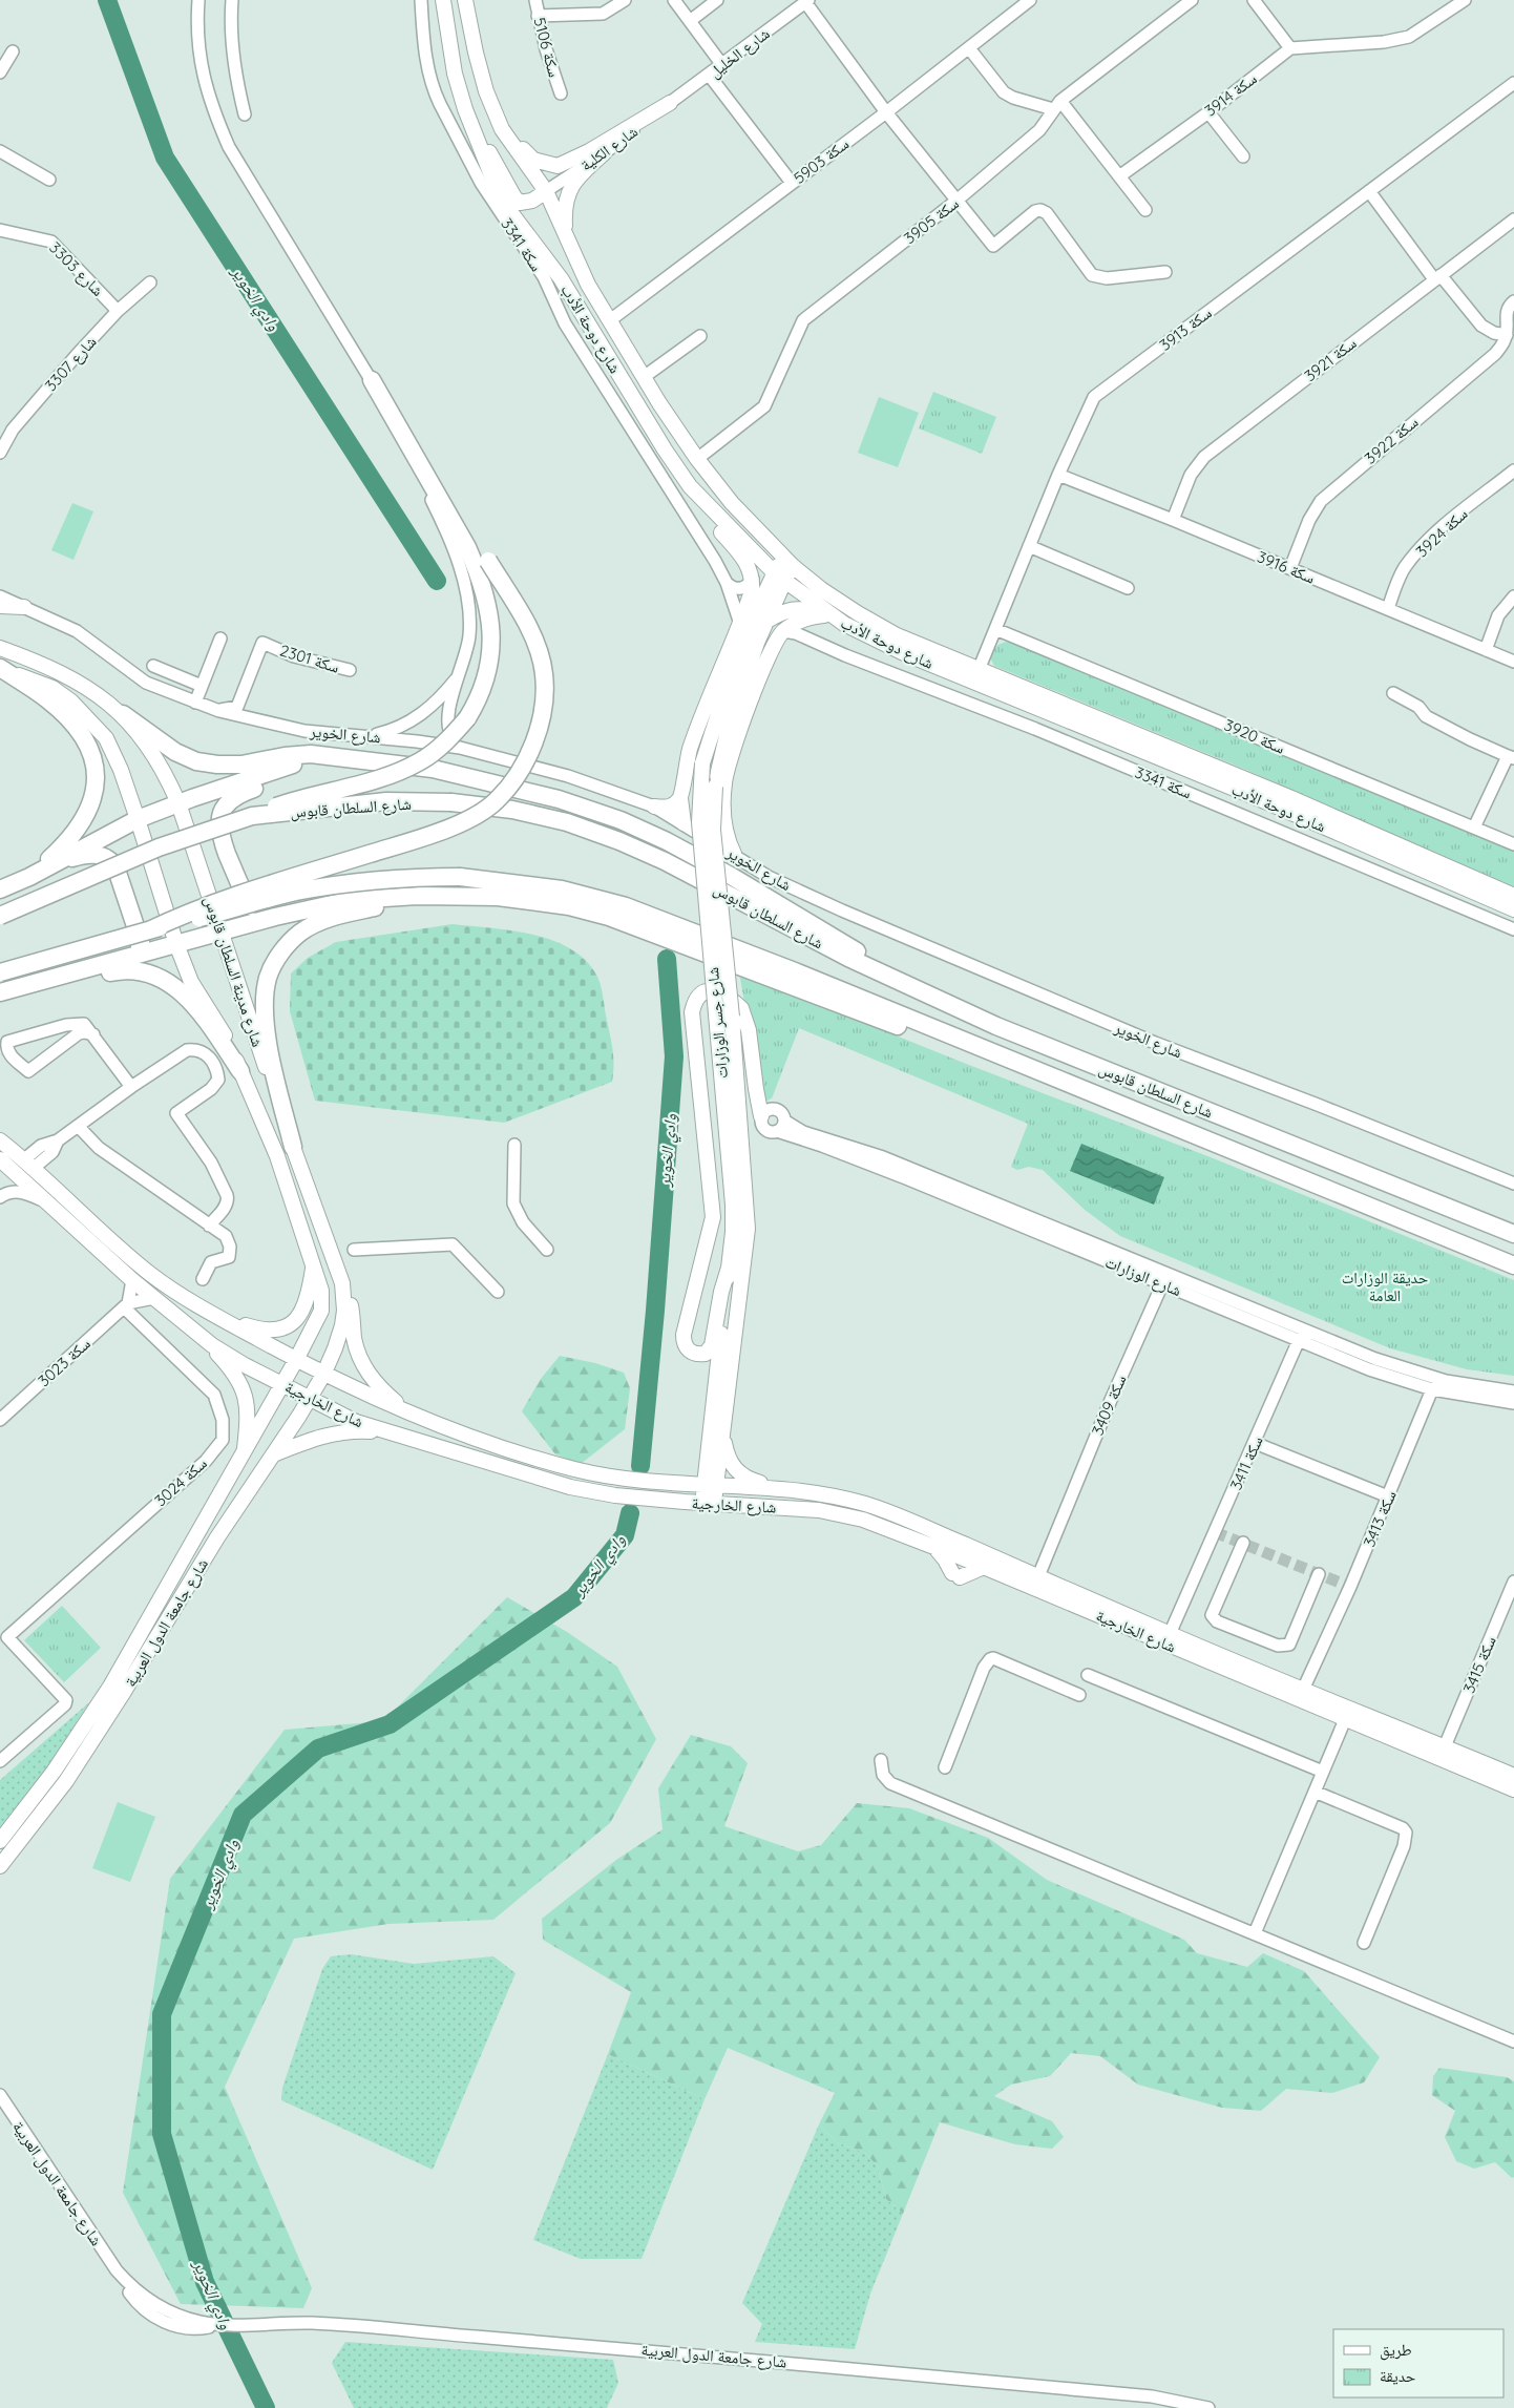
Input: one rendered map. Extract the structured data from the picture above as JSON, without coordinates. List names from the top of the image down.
{
  "streets": {
    "highway": ["شارع السلطان قابوس"],
    "main road": [
      "شارع دوحة الأدب",
      "شارع مدينة السلطان قابوس",
      "شارع جسر الوزارات",
      "شارع الخارجية",
      "شارع جامعة الدول العربية"
    ],
    "street": [
      "سكة 5106",
      "شارع الخليل",
      "سكة 3914",
      "شارع الكلية",
      "سكة 5903",
      "سكة 3905",
      "سكة 3341",
      "3303 شارع",
      "سكة 3913",
      "سكة 3921",
      "3307 شارع",
      "سكة 3922",
      "سكة 3924",
      "سكة 3916",
      "سكة 2301",
      "شارع الخوير",
      "سكة 3920",
      "شارع الوزارات",
      "سكة 3023",
      "سكة 3409",
      "سكة 3411",
      "سكة 3024",
      "سكة 3413",
      "سكة 3415"
    ]
  },
  "crossings": [
    ["شارع الخليل", "شارع الكلية"],
    ["شارع الكلية", "شارع دوحة الأدب"],
    ["سكة 5903", "شارع دوحة الأدب"],
    ["سكة 3905", "شارع دوحة الأدب"],
    ["3303 شارع", "3307 شارع"],
    ["شارع دوحة الأدب", "سكة 3913"],
    ["شارع دوحة الأدب", "شارع جسر الوزارات"],
    ["سكة 3913", "سكة 3916"],
    ["سكة 3913", "سكة 3920"],
    ["سكة 3921", "سكة 3916"],
    ["سكة 3922", "سكة 3916"],
    ["سكة 3924", "سكة 3916"],
    ["سكة 2301", "شارع الخوير"],
    ["شارع مدينة السلطان قابوس", "شارع الخارجية"],
    ["شارع مدينة السلطان قابوس", "شارع جامعة الدول العربية"],
    ["شارع جسر الوزارات", "شارع الخارجية"],
    ["شارع الوزارات", "سكة 3409"],
    ["شارع الوزارات", "سكة 3411"],
    ["شارع الوزارات", "سكة 3413"],
    ["سكة 3023", "سكة 3024"],
    ["شارع الخارجية", "سكة 3409"],
    ["شارع الخارجية", "سكة 3411"],
    ["شارع الخارجية", "سكة 3413"],
    ["شارع الخارجية", "شارع جامعة الدول العربية"],
    ["شارع الخارجية", "سكة 3415"]
  ],
  "water": ["وادي الخوير"],
  "parks": ["حديقة الوزارات العامة"],
  "legend": ["طريق", "حديقة"]
}
